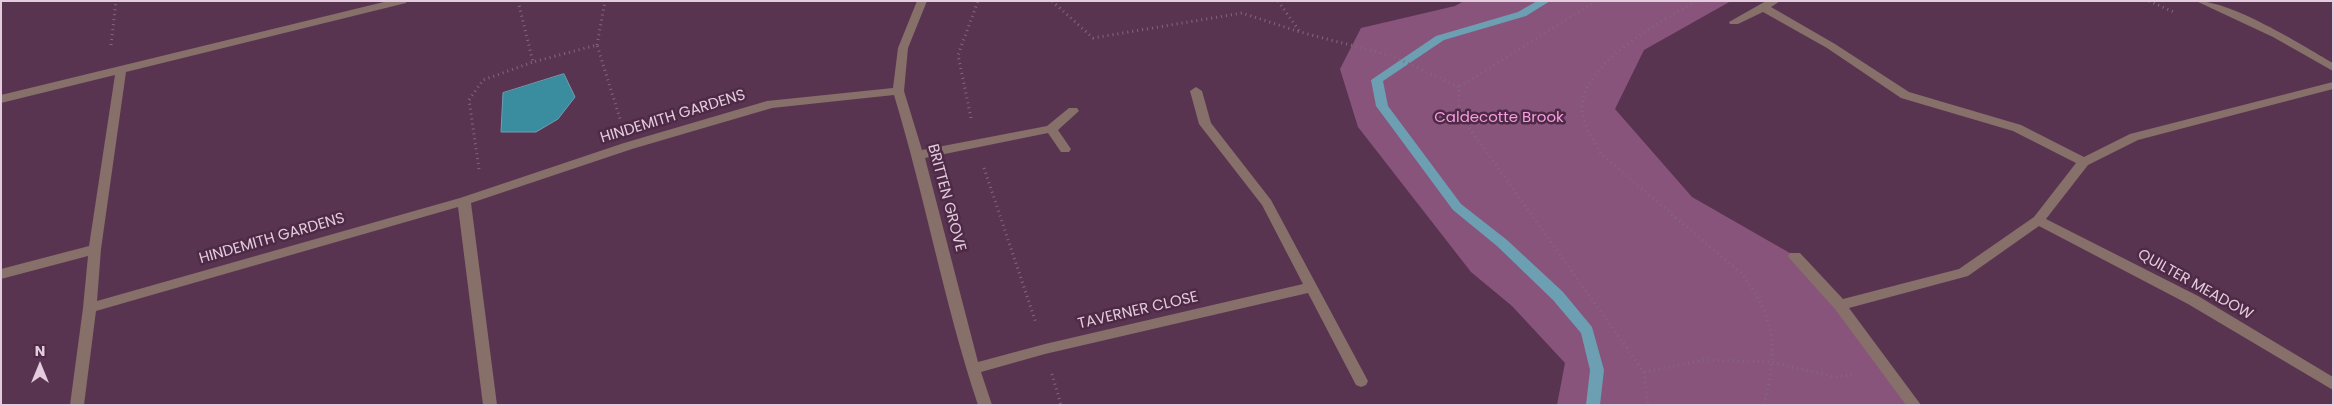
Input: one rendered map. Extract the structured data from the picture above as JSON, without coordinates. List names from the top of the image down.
{
  "streets": {
    "street": [
      "HINDEMITH GARDENS",
      "BRITTEN GROVE",
      "QUILTER MEADOW",
      "TAVERNER CLOSE"
    ]
  },
  "crossings": [
    ["HINDEMITH GARDENS", "BRITTEN GROVE"],
    ["BRITTEN GROVE", "TAVERNER CLOSE"]
  ],
  "parks": ["Caldecotte Brook"],
  "north": "top"
}
